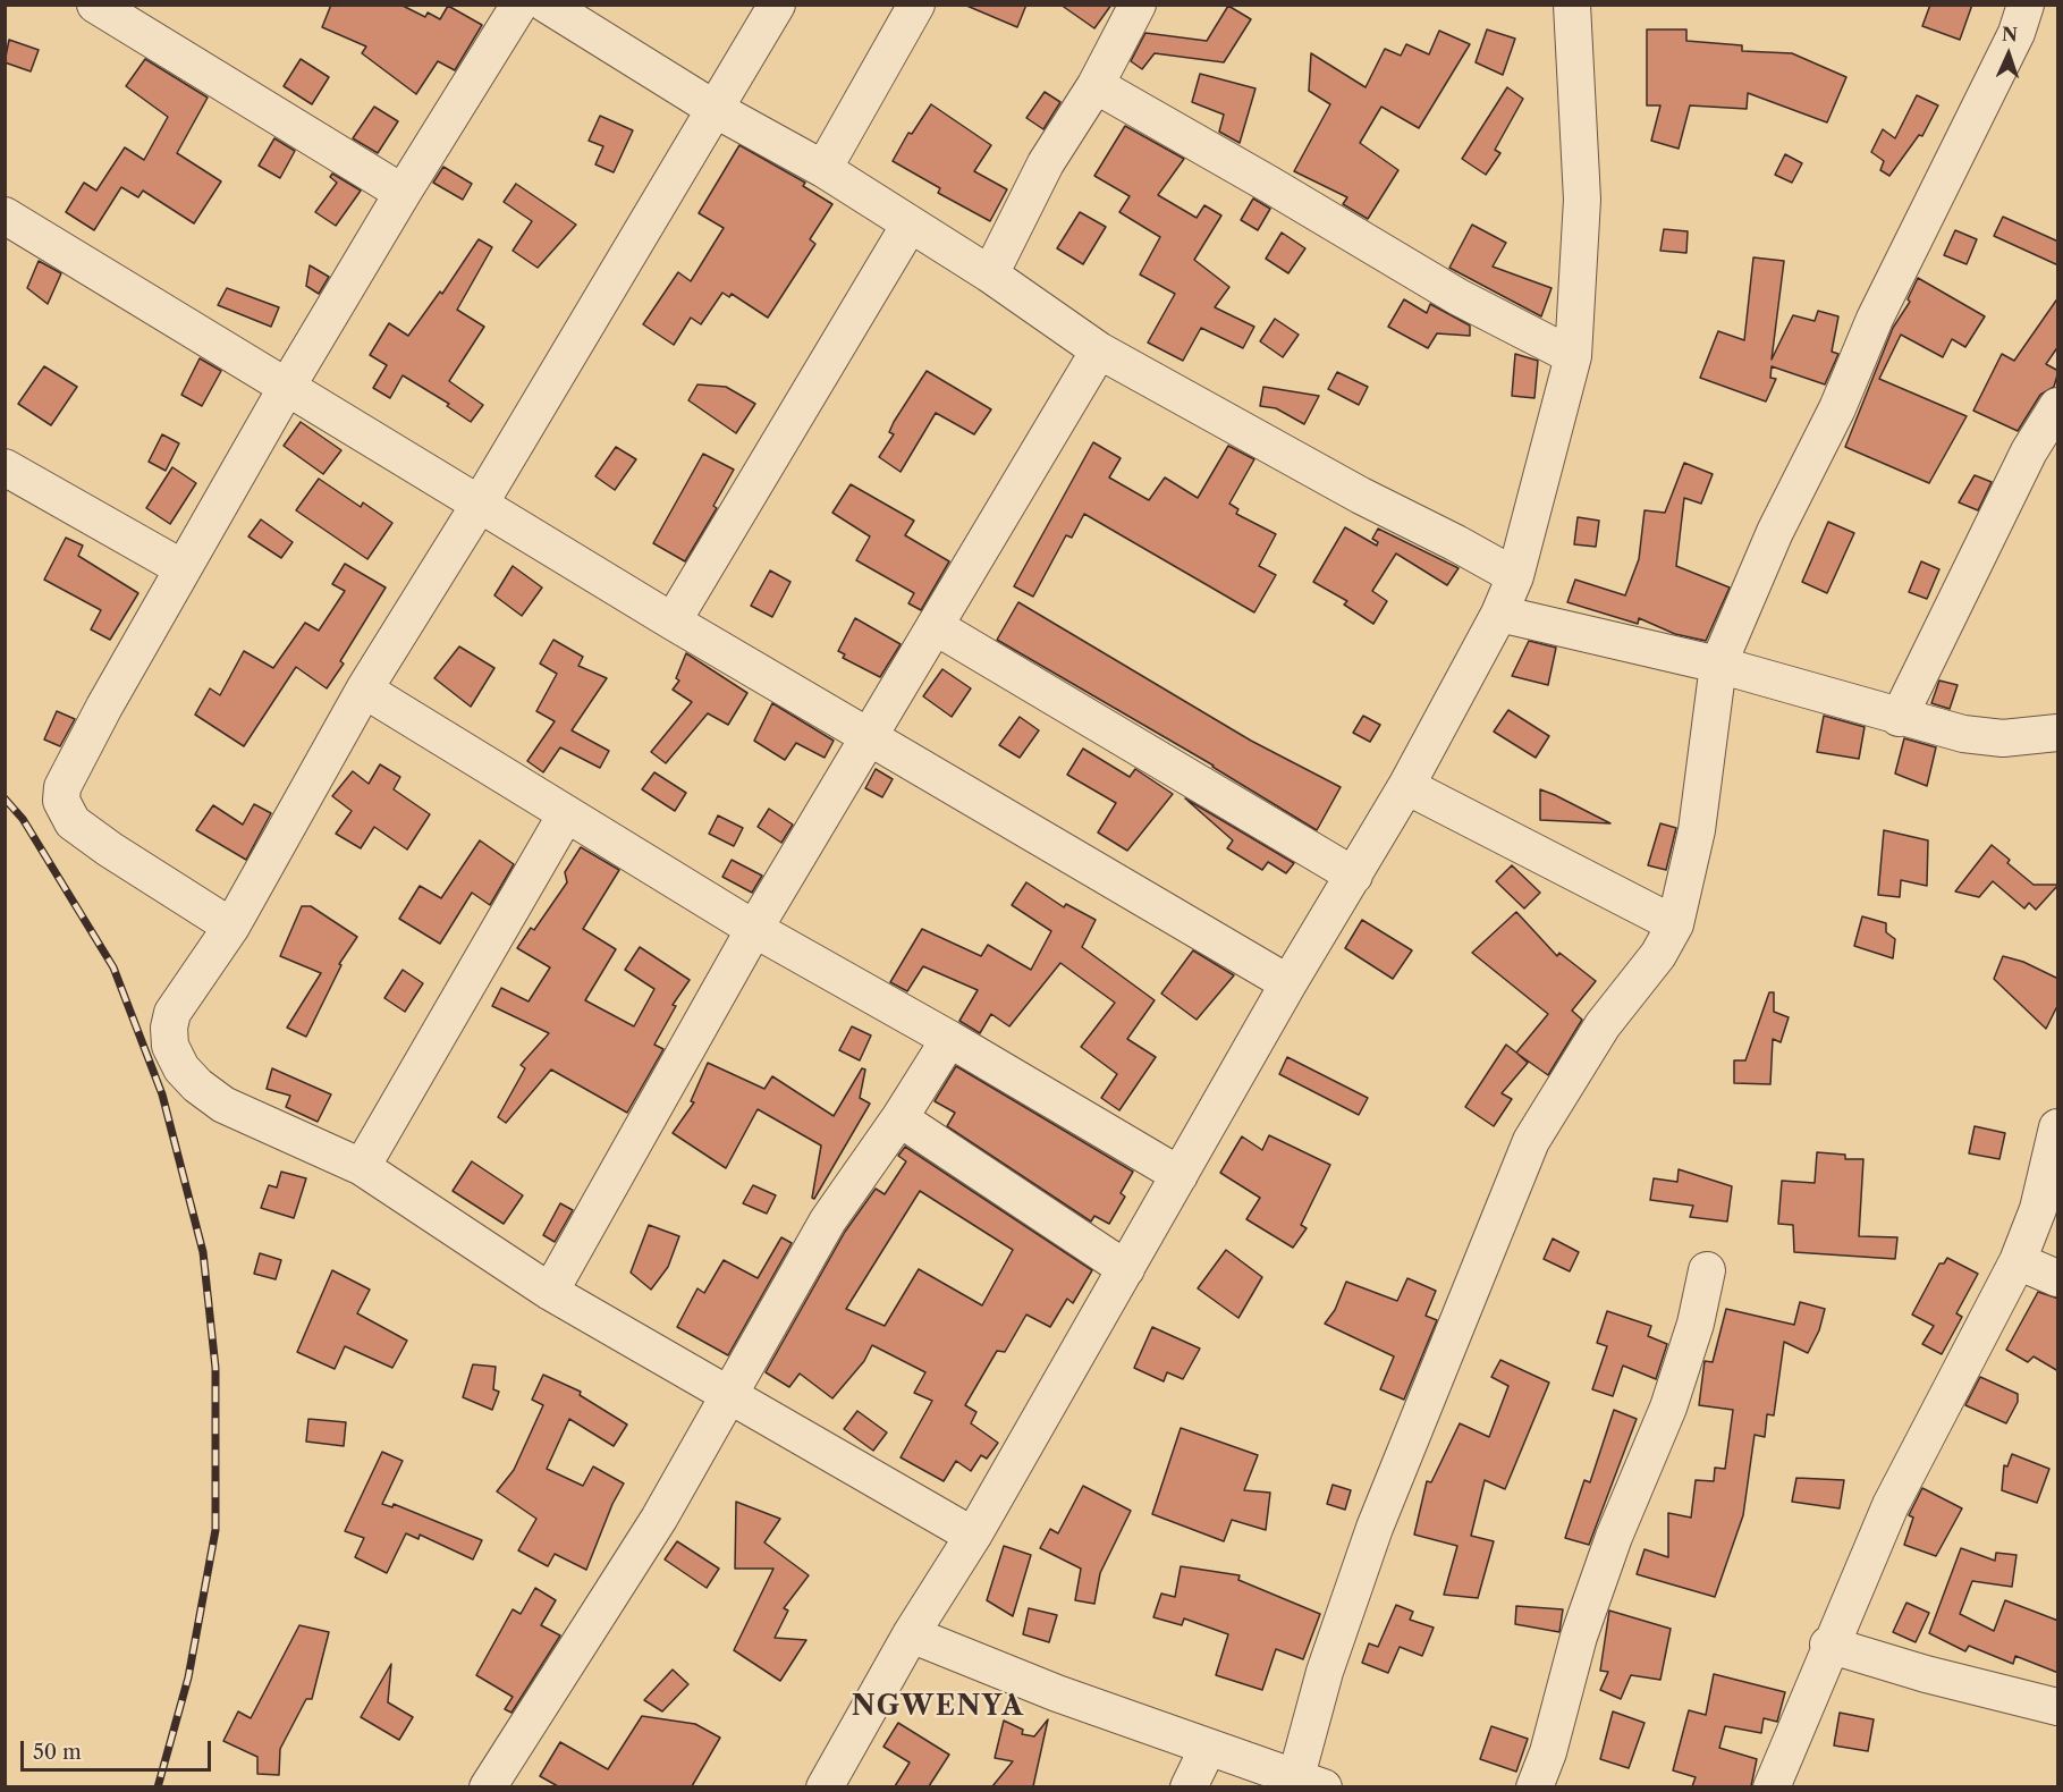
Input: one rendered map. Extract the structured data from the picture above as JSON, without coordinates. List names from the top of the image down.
{
  "districts": ["NGWENYA"],
  "scale_bar": "50 m",
  "north": "top"
}
